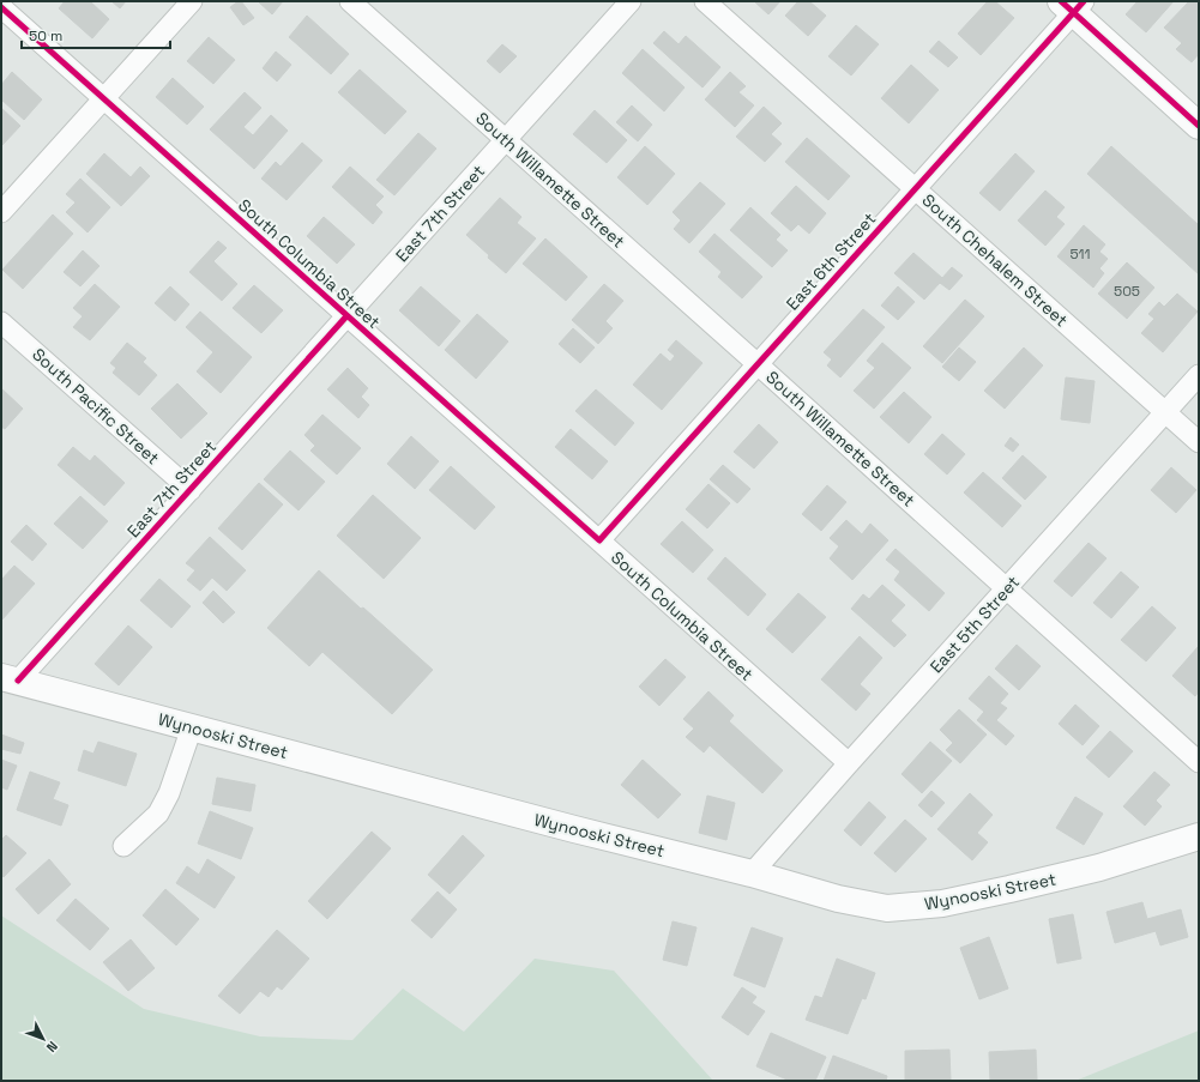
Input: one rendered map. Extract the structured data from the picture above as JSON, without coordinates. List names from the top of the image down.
{
  "streets": {
    "main road": ["Wynooski Street"],
    "street": [
      "South Willamette Street",
      "East 7th Street",
      "South Chehalem Street",
      "East 6th Street",
      "South Columbia Street",
      "South Pacific Street",
      "East 5th Street"
    ]
  },
  "crossings": [
    ["South Willamette Street", "East 7th Street"],
    ["South Willamette Street", "East 6th Street"],
    ["South Willamette Street", "East 5th Street"],
    ["East 7th Street", "South Columbia Street"],
    ["East 7th Street", "South Pacific Street"],
    ["East 7th Street", "Wynooski Street"],
    ["South Chehalem Street", "East 6th Street"],
    ["South Chehalem Street", "East 5th Street"],
    ["East 6th Street", "South Columbia Street"],
    ["South Columbia Street", "East 5th Street"],
    ["East 5th Street", "Wynooski Street"]
  ],
  "house_numbers": ["511", "505"],
  "scale_bar": "50 m",
  "north": "bottom right"
}
